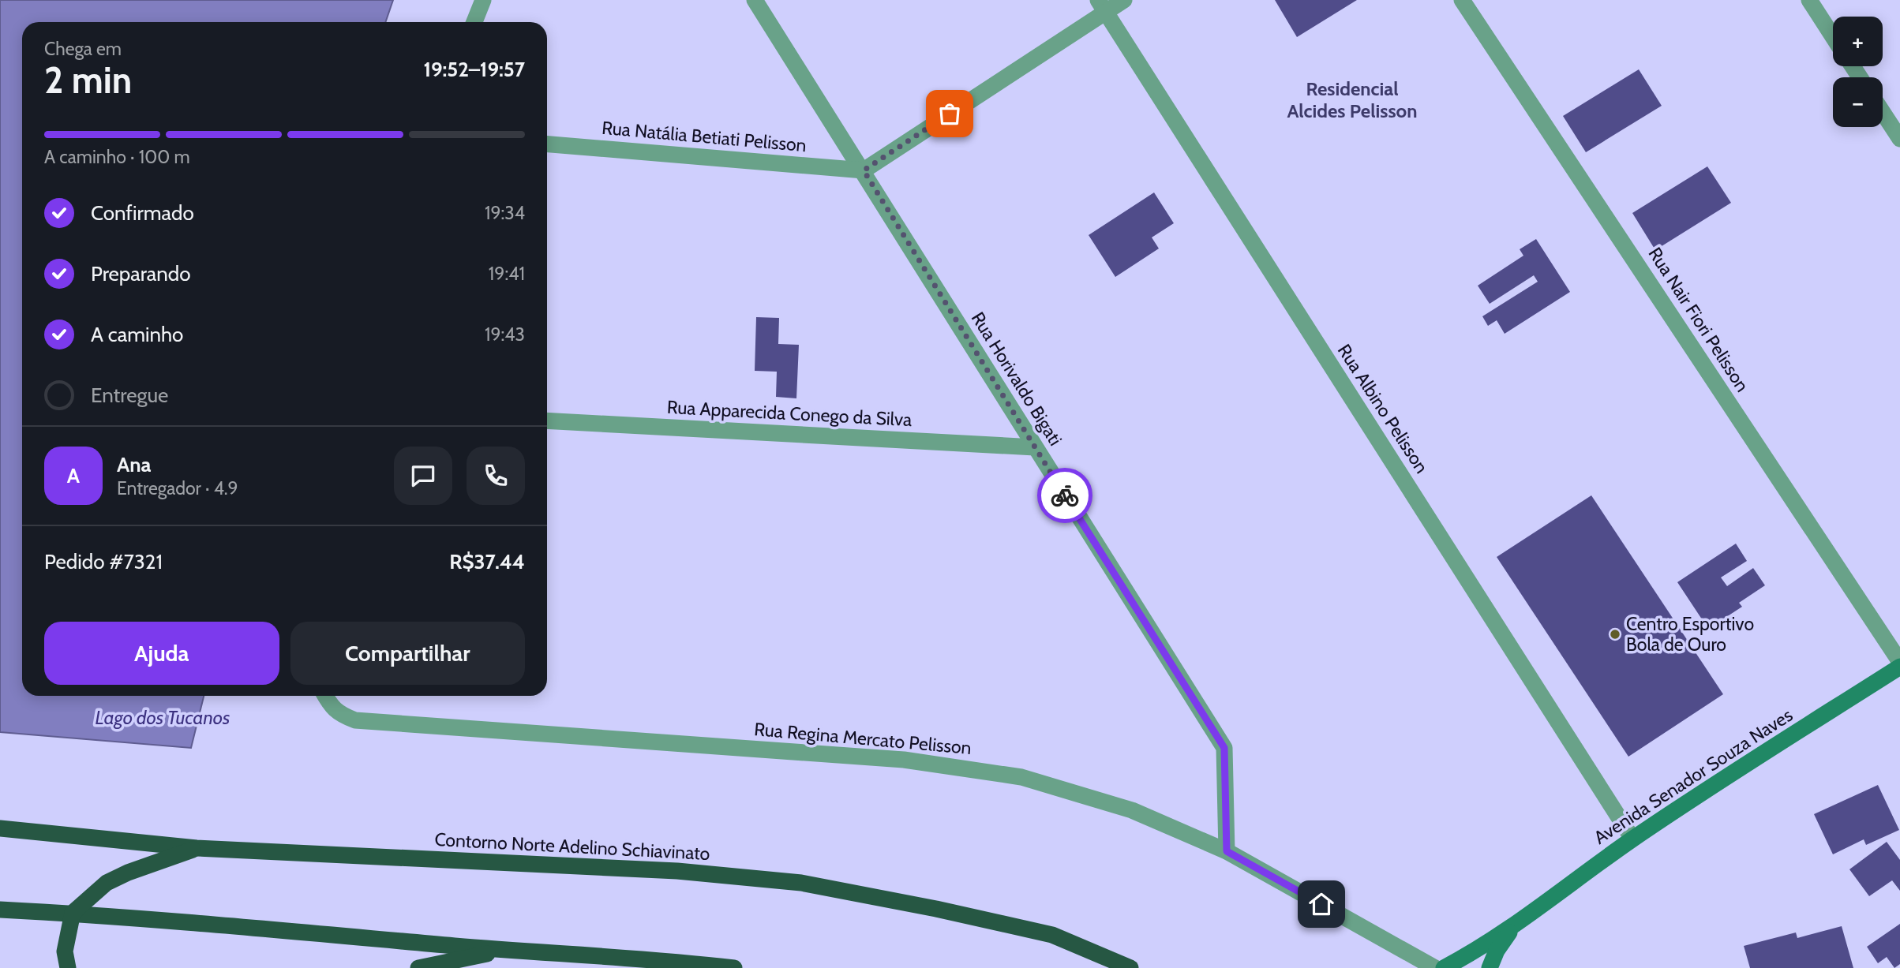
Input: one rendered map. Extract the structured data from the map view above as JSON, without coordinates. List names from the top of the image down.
{
  "streets": {
    "highway": ["Contorno Norte Adelino Schiavinato"],
    "street": [
      "Rua Natália Betiati Pelisson",
      "Rua Nair Fiori Pelisson",
      "Rua Horivaldo Bigati",
      "Rua Albino Pelisson",
      "Rua Apparecida Conego da Silva",
      "Rua Regina Mercato Pelisson",
      "Avenida Senador Souza Naves"
    ]
  },
  "crossings": [
    ["Rua Natália Betiati Pelisson", "Rua Horivaldo Bigati"],
    ["Rua Nair Fiori Pelisson", "Avenida Senador Souza Naves"],
    ["Rua Horivaldo Bigati", "Rua Apparecida Conego da Silva"],
    ["Rua Horivaldo Bigati", "Rua Regina Mercato Pelisson"],
    ["Rua Albino Pelisson", "Avenida Senador Souza Naves"]
  ],
  "districts": ["Residencial Alcides Pelisson"],
  "water": ["Lago dos Tucanos"],
  "places": ["Centro Esportivo Bola de Ouro"],
  "page": {
    "map_buttons": ["+", "−"],
    "heading": ["2 min", "Chega em", "19:52–19:57"],
    "panel": [
      "Ana",
      "Entregador · 4.9",
      "Pedido #7321",
      "R$37.44"
    ],
    "bar": "A caminho · 100 m",
    "list": [
      ["Confirmado", "19:34"],
      ["Preparando", "19:41"],
      ["A caminho", "19:43"],
      "Entregue"
    ],
    "round": "A",
    "buttons": ["Ajuda", "Compartilhar"]
  }
}
